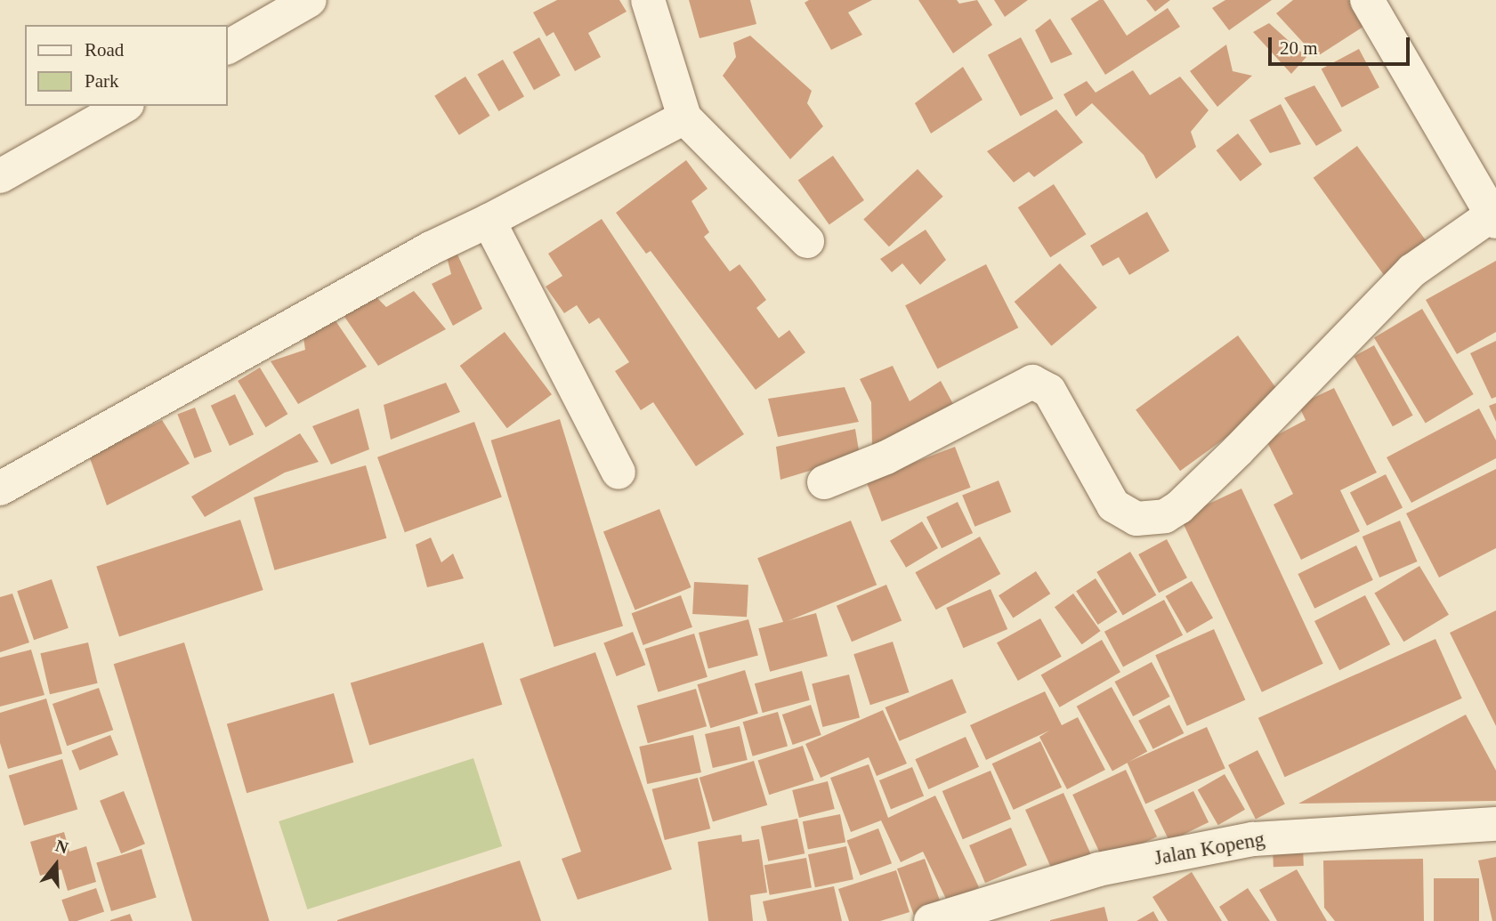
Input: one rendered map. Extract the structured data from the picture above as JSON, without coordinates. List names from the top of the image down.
{
  "streets": {
    "street": ["Jalan Kopeng"]
  },
  "legend": ["Road", "Park"],
  "scale_bar": "20 m",
  "north": "top"
}
